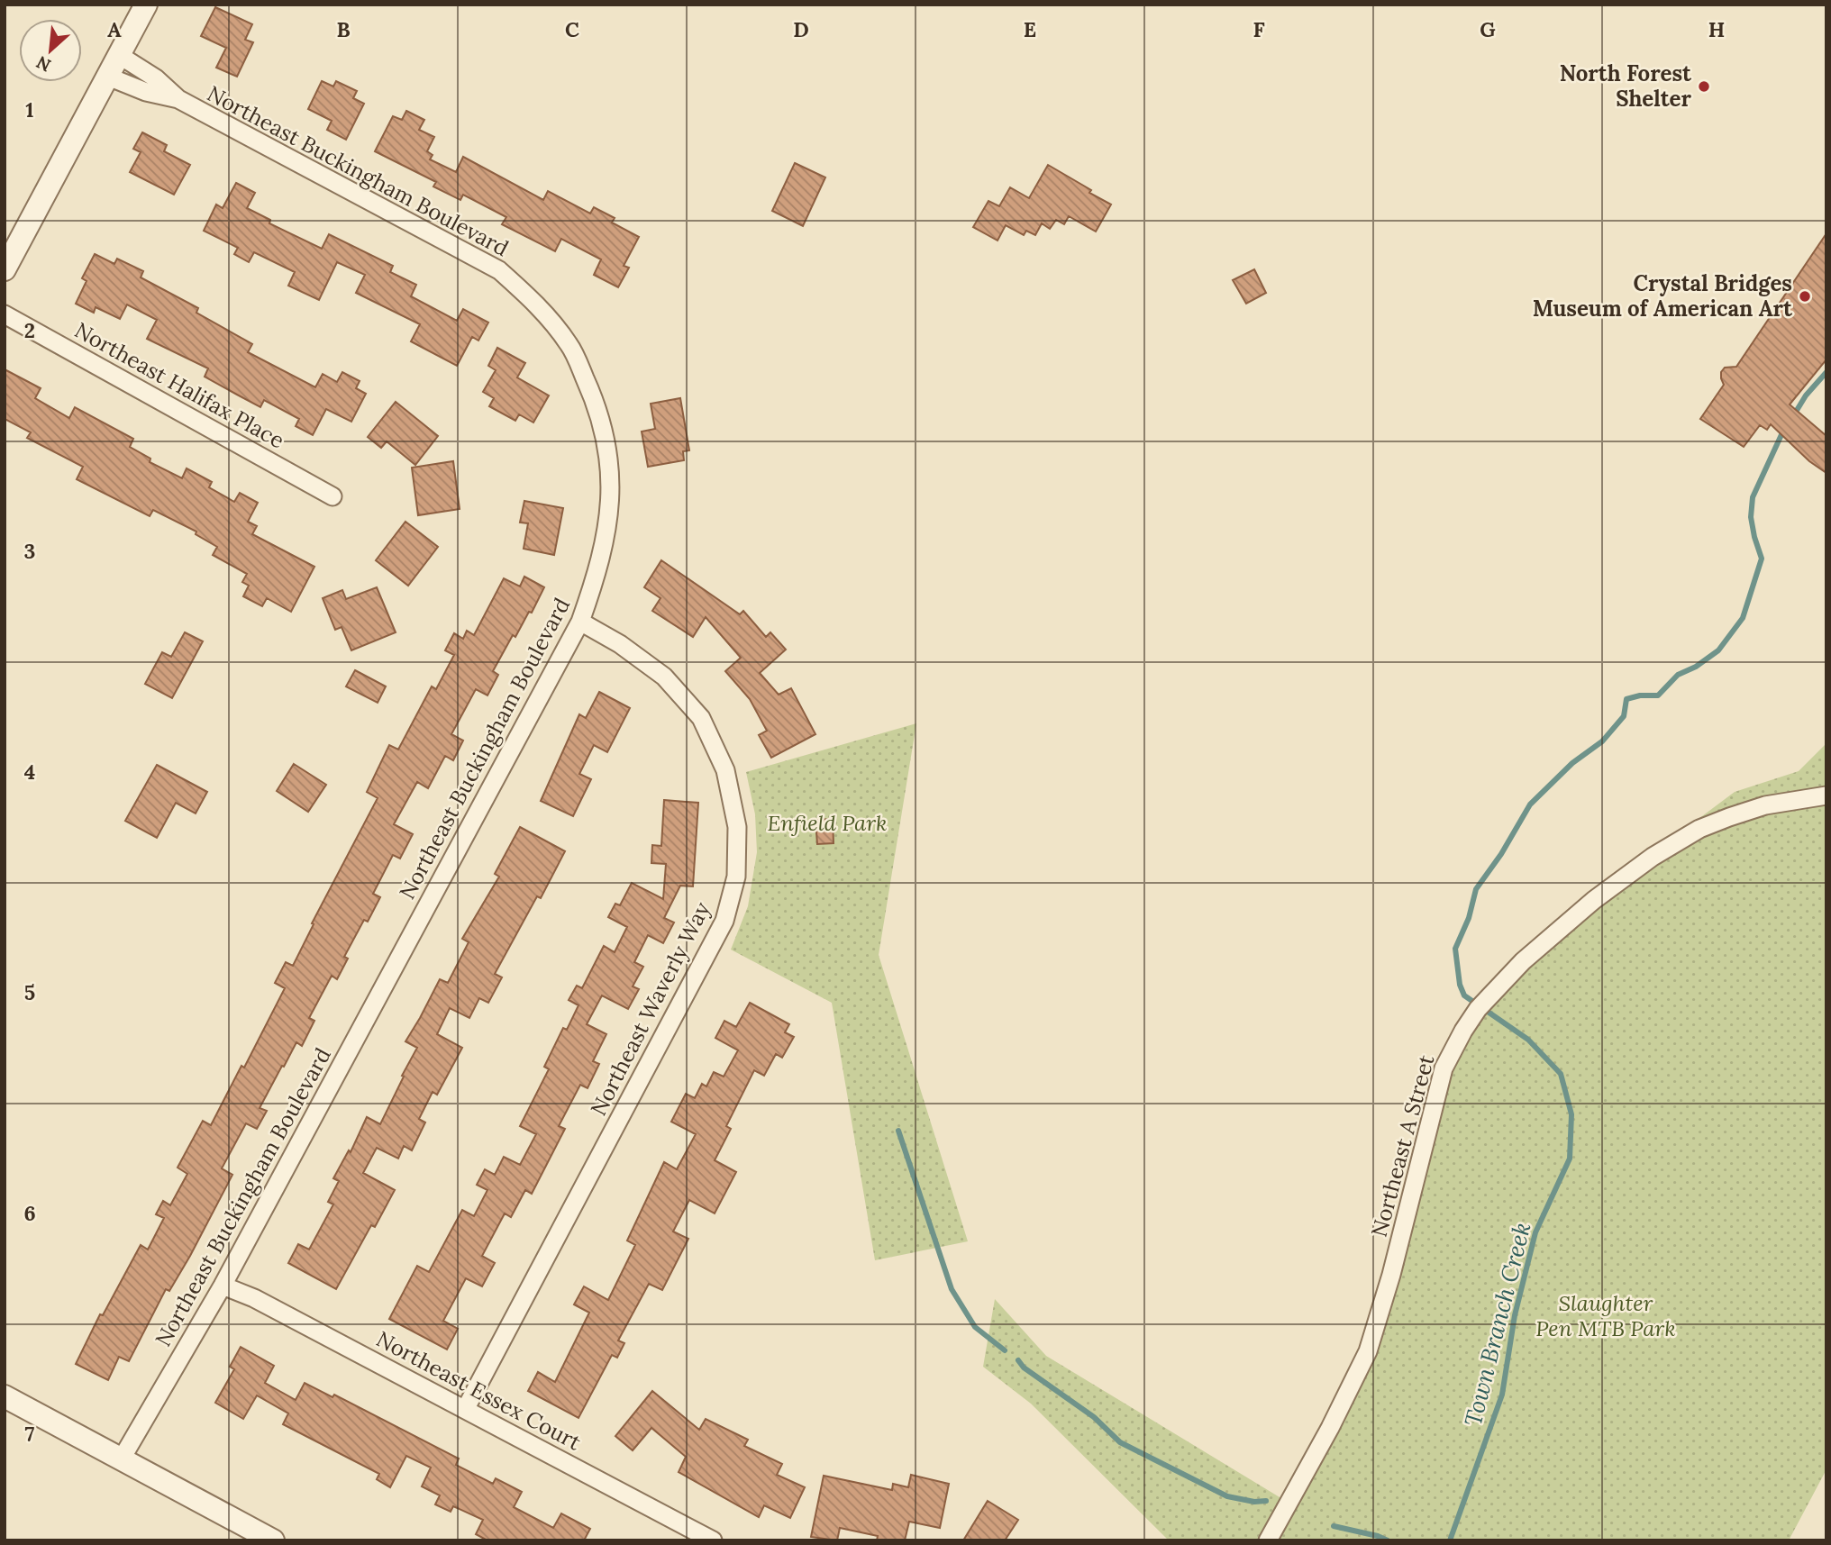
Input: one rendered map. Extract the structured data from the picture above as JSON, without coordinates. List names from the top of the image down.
{
  "streets": {
    "street": [
      "Northeast Buckingham Boulevard",
      "Northeast Halifax Place",
      "Northeast Waverly Way",
      "Northeast A Street",
      "Northeast Essex Court"
    ]
  },
  "crossings": [
    ["Northeast Buckingham Boulevard", "Northeast Waverly Way"],
    ["Northeast Buckingham Boulevard", "Northeast Essex Court"],
    ["Northeast Waverly Way", "Northeast Essex Court"]
  ],
  "water": ["Town Branch Creek"],
  "parks": ["Enfield Park", "Slaughter Pen MTB Park"],
  "places": ["North Forest Shelter", "Crystal Bridges Museum of American Art"],
  "north": "bottom left",
  "grid": {
    "columns": [
      "A",
      "B",
      "C",
      "D",
      "E",
      "F",
      "G",
      "H"
    ],
    "rows": [
      "1",
      "2",
      "3",
      "4",
      "5",
      "6",
      "7"
    ]
  }
}
